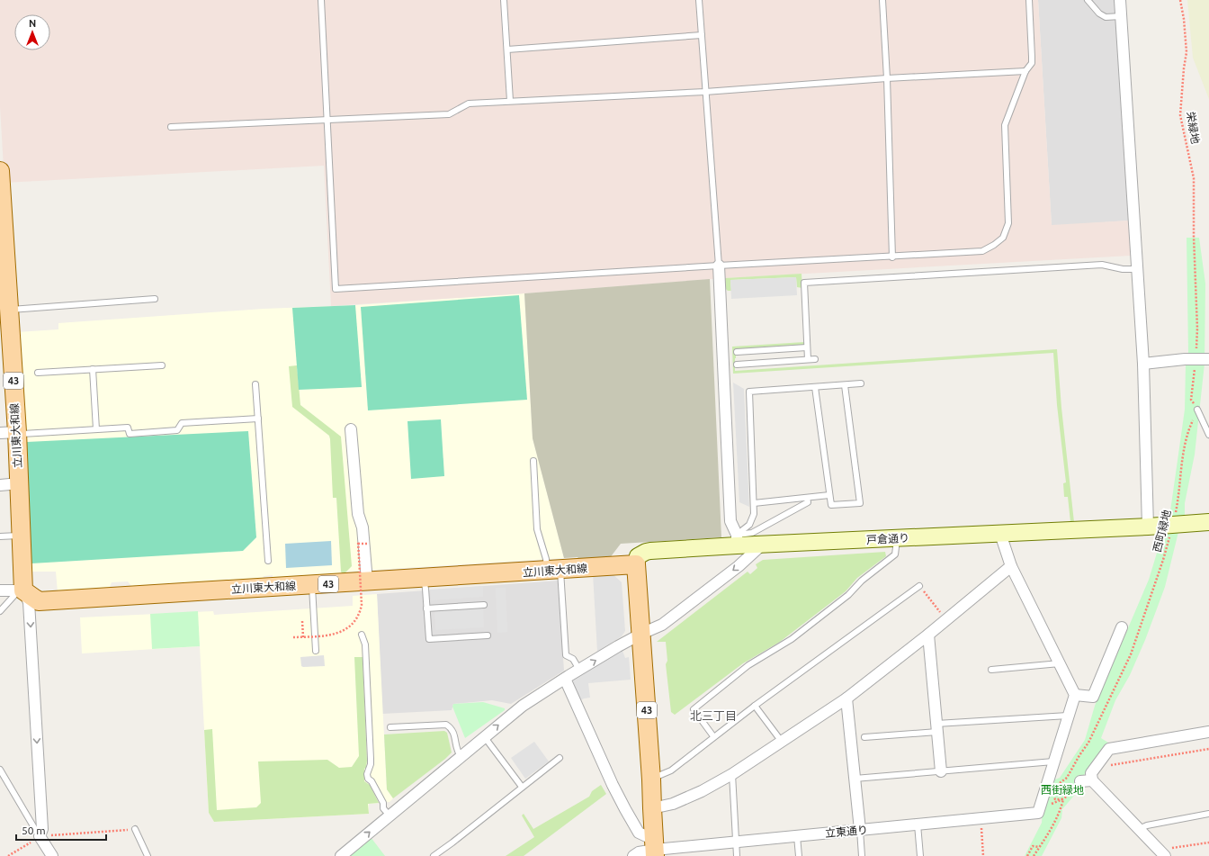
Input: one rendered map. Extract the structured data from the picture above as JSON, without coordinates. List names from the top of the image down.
{
  "streets": {
    "main road": ["43", "立川東大和線"],
    "street": ["戸倉通り", "立東通り"],
    "path": ["栄緑地", "西町緑地"]
  },
  "crossings": [
    ["43", "立川東大和線"],
    ["43", "戸倉通り"],
    ["43", "立東通り"],
    ["立川東大和線", "戸倉通り"],
    ["西町緑地", "戸倉通り"]
  ],
  "districts": ["北三丁目"],
  "parks": ["西街緑地"],
  "scale_bar": "50 m",
  "north": "top"
}
